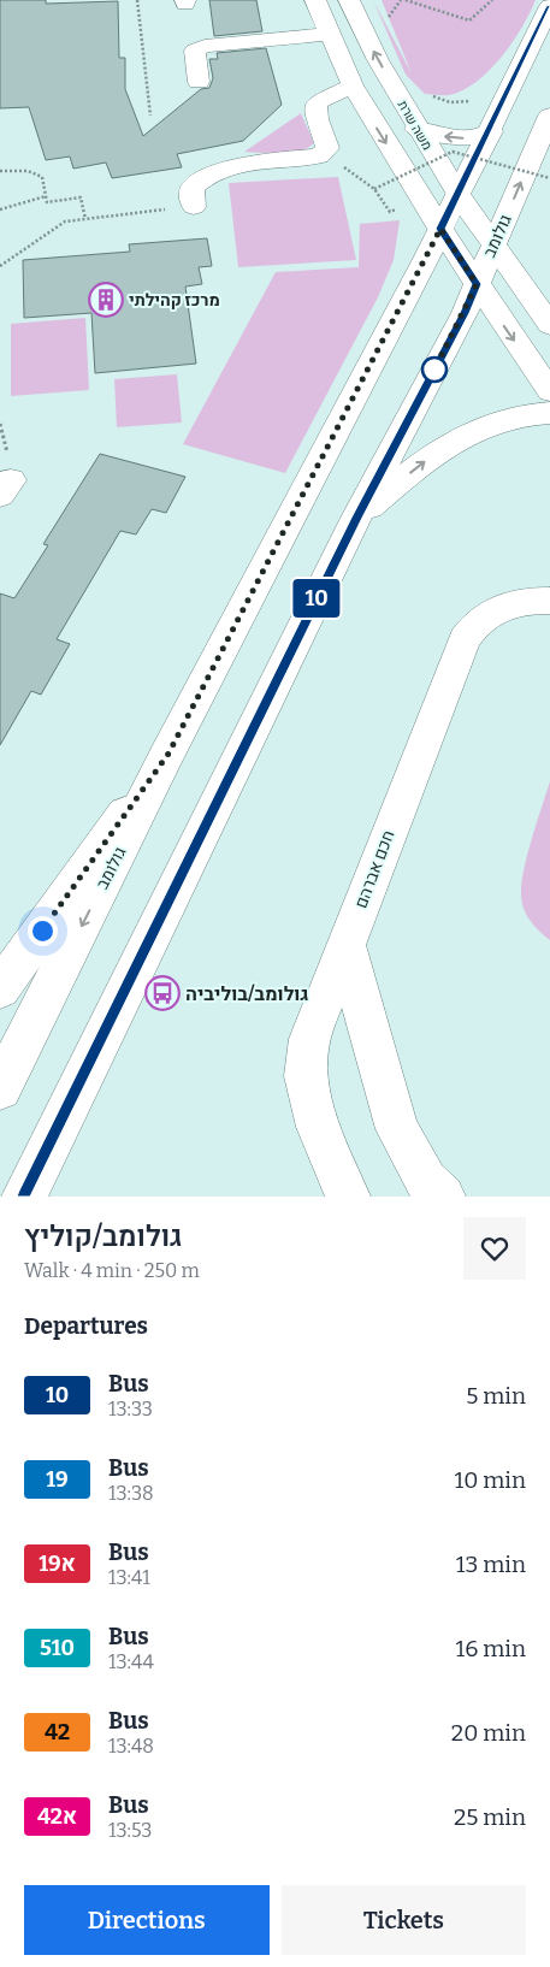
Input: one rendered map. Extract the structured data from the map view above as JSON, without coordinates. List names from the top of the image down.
{
  "streets": {
    "main road": ["משה שרת", "גולומב", "חכם אברהם"]
  },
  "crossings": [
    ["משה שרת", "גולומב"]
  ],
  "places": {
    "building": ["מרכז קהילתי"],
    "bus stop": ["גולומב/בוליביה"]
  },
  "lines": ["bus line 10"],
  "page": {
    "on_map": "10",
    "heading": [
      ["גולומב/קוליץ", "Walk · 4 min · 250 m"],
      "Departures"
    ],
    "list": [
      {
        "mark": "10",
        "name": "Bus",
        "note": "13:33",
        "value": "5 min"
      },
      {
        "mark": "19",
        "name": "Bus",
        "note": "13:38",
        "value": "10 min"
      },
      {
        "mark": "19א",
        "name": "Bus",
        "note": "13:41",
        "value": "13 min"
      },
      {
        "mark": "510",
        "name": "Bus",
        "note": "13:44",
        "value": "16 min"
      },
      {
        "mark": "42",
        "name": "Bus",
        "note": "13:48",
        "value": "20 min"
      },
      {
        "mark": "42א",
        "name": "Bus",
        "note": "13:53",
        "value": "25 min"
      }
    ],
    "buttons": ["Directions", "Tickets"]
  }
}
